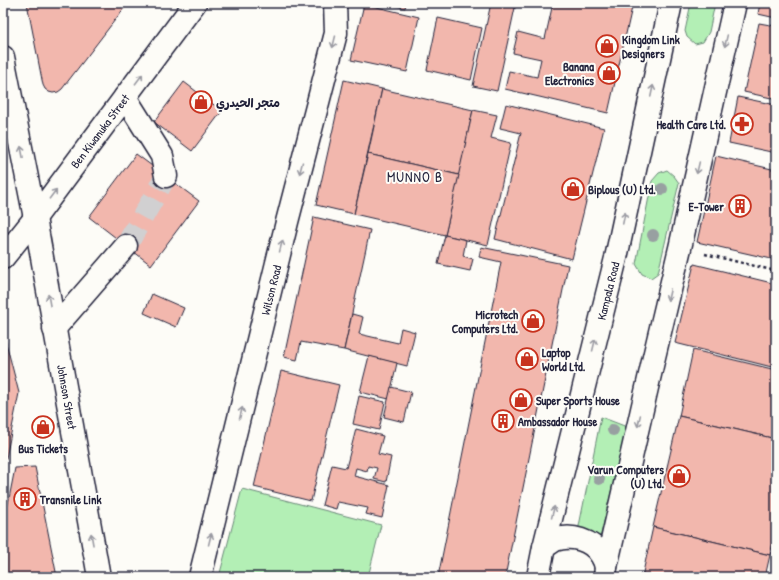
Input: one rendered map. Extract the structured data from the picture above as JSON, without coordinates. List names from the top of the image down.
{
  "streets": {
    "main road": [
      "Ben Kiwanuka Street",
      "Wilson Road",
      "Kampala Road",
      "Johnson Street"
    ]
  },
  "crossings": [
    ["Ben Kiwanuka Street", "Johnson Street"]
  ],
  "one_way": ["Ben Kiwanuka Street", "Johnson Street"],
  "districts": ["MUNNO B"],
  "places": {
    "shop": [
      "Kingdom Link Designers",
      "Banana Electronics",
      "متجر الحيدري",
      "Biplous (U) Ltd.",
      "Microtech Computers Ltd.",
      "Laptop World Ltd.",
      "Super Sports House",
      "Bus Tickets",
      "Varun Computers (U) Ltd."
    ],
    "pharmacy": ["Health Care Ltd."],
    "building": ["E-Tower", "Ambassador House", "Transnile Link"]
  }
}
